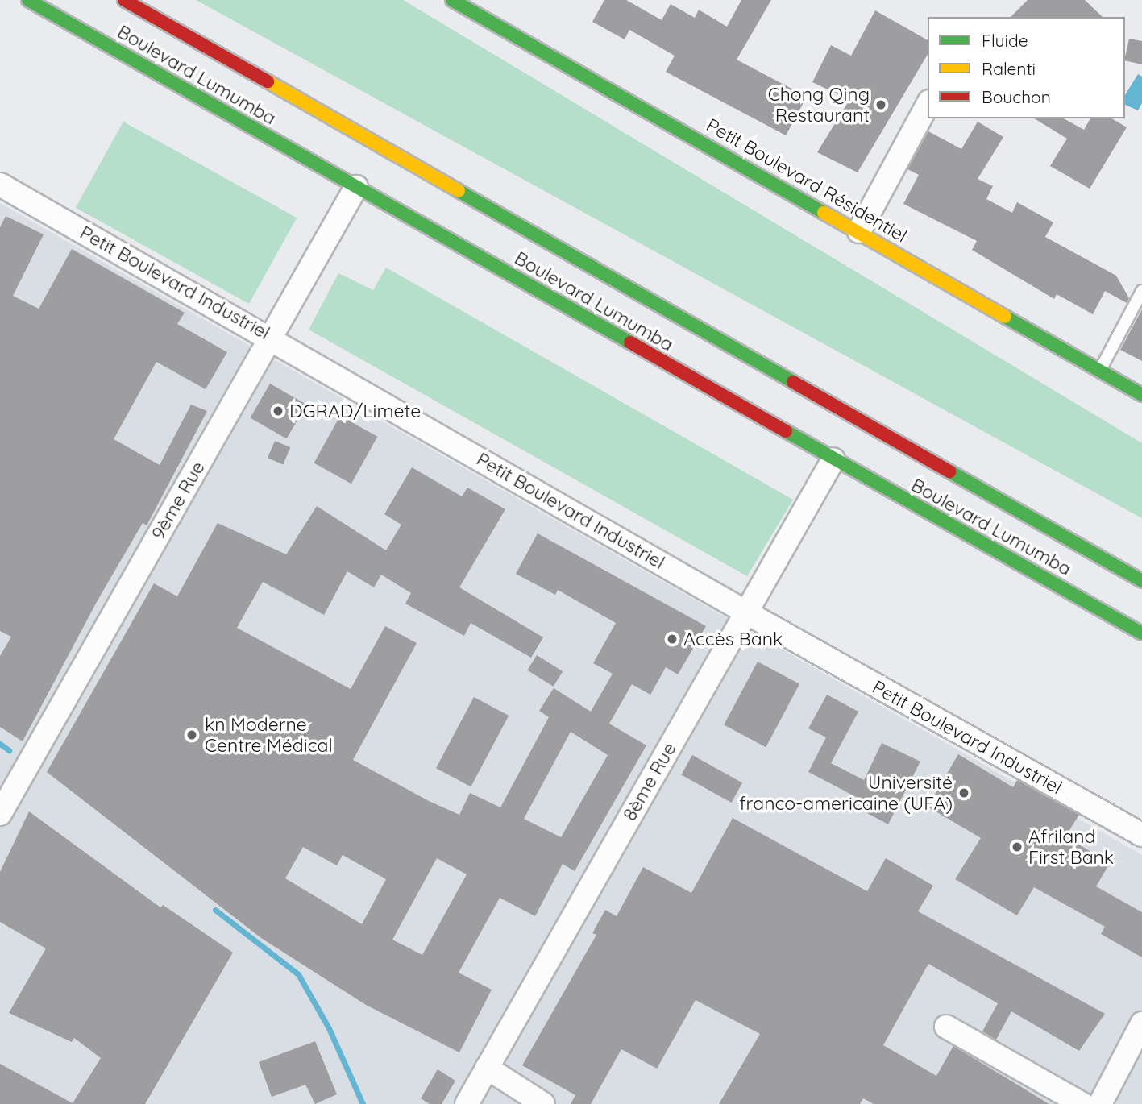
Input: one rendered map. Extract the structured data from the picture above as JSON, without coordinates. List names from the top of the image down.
{
  "streets": {
    "main road": ["Boulevard Lumumba", "Petit Boulevard Résidentiel"],
    "street": ["Petit Boulevard Industriel", "9ème Rue", "8ème Rue"]
  },
  "crossings": [
    ["Boulevard Lumumba", "9ème Rue"],
    ["Boulevard Lumumba", "8ème Rue"],
    ["Petit Boulevard Industriel", "9ème Rue"],
    ["Petit Boulevard Industriel", "8ème Rue"]
  ],
  "places": [
    "Chong Qing Restaurant",
    "DGRAD/Limete",
    "Accès Bank",
    "kn Moderne Centre Médical",
    "Université franco-americaine (UFA)",
    "Afriland First Bank"
  ],
  "legend": ["Fluide", "Ralenti", "Bouchon"]
}
